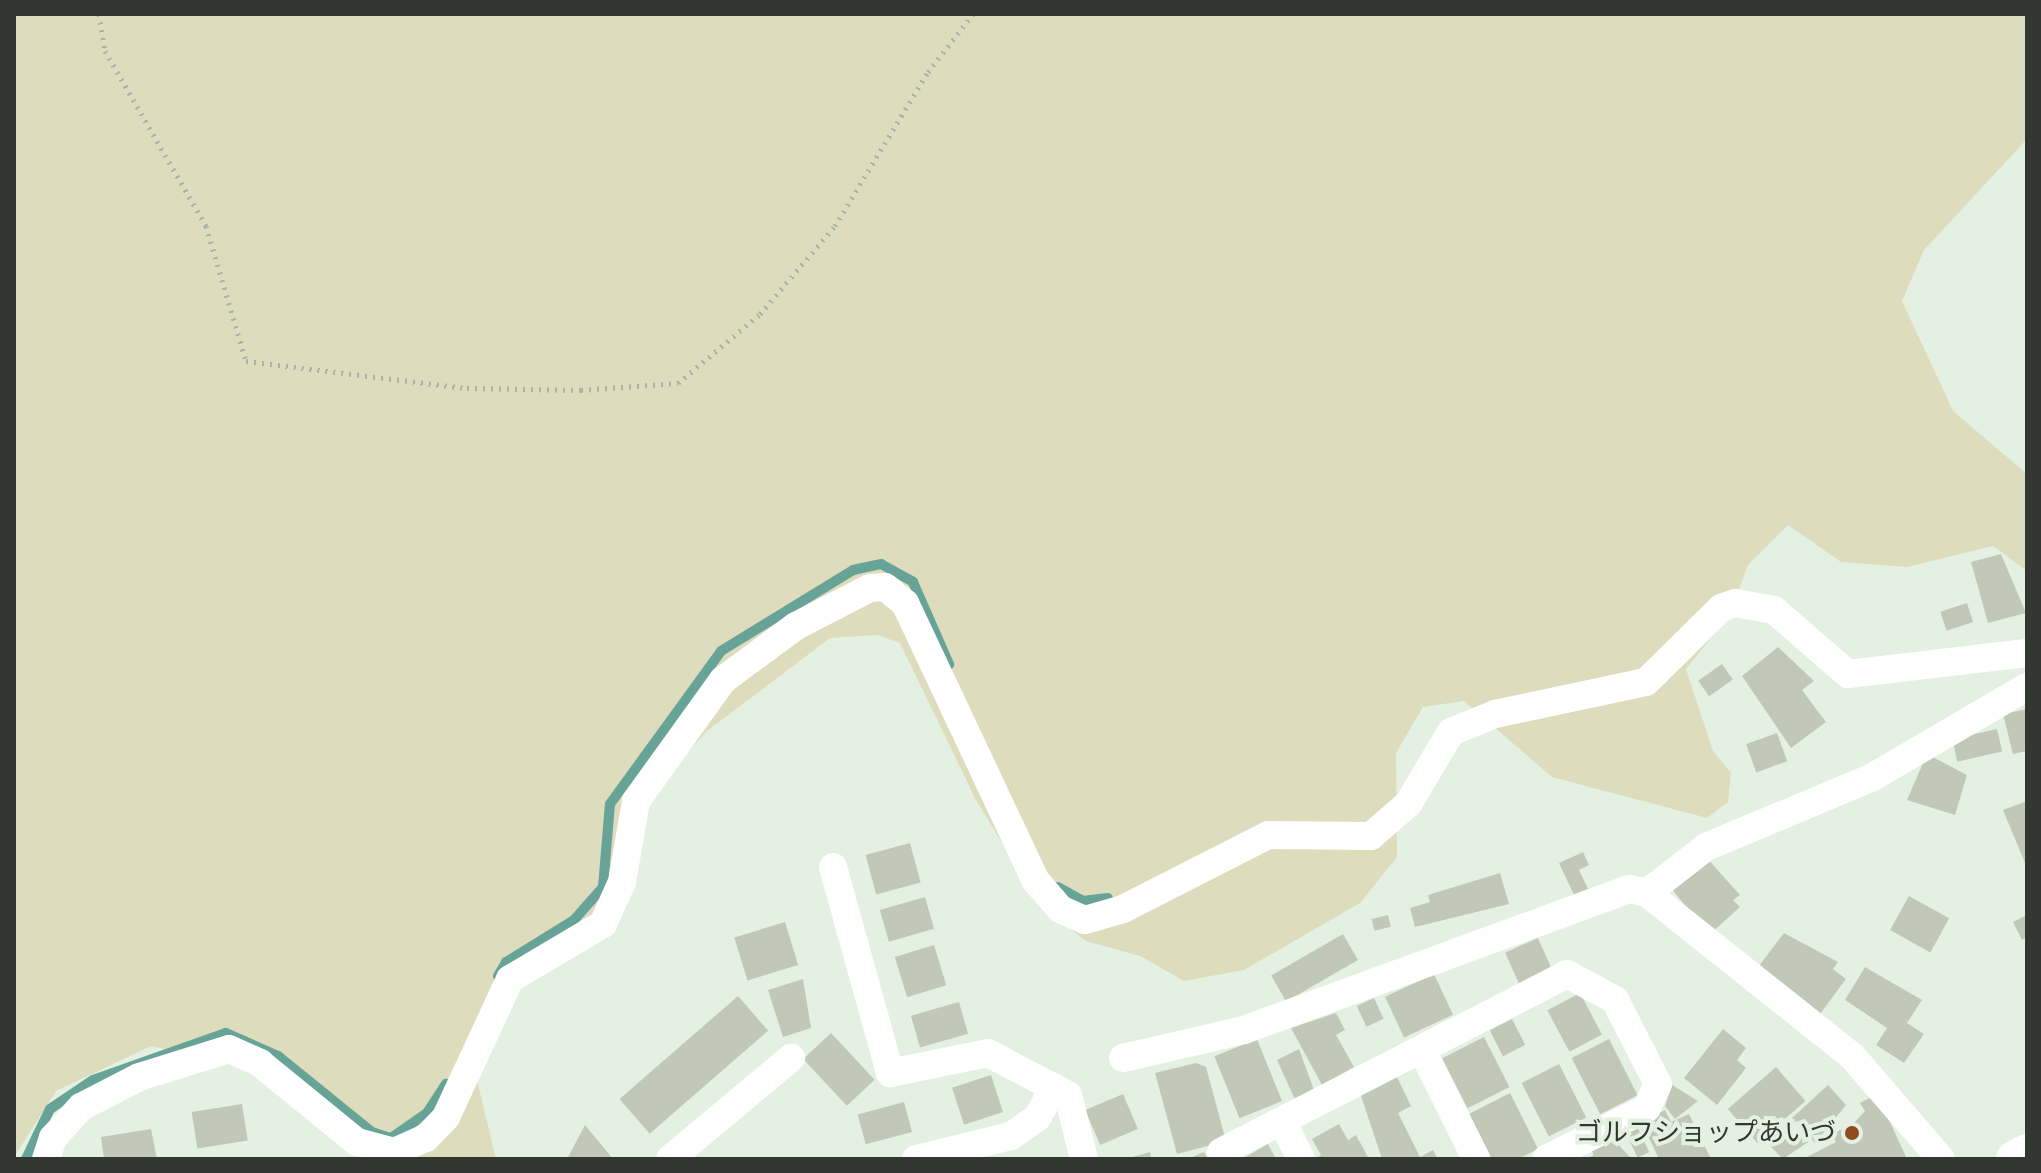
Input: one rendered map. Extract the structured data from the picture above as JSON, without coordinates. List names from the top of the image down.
{
  "places": ["ゴルフショップあいづ"]
}
